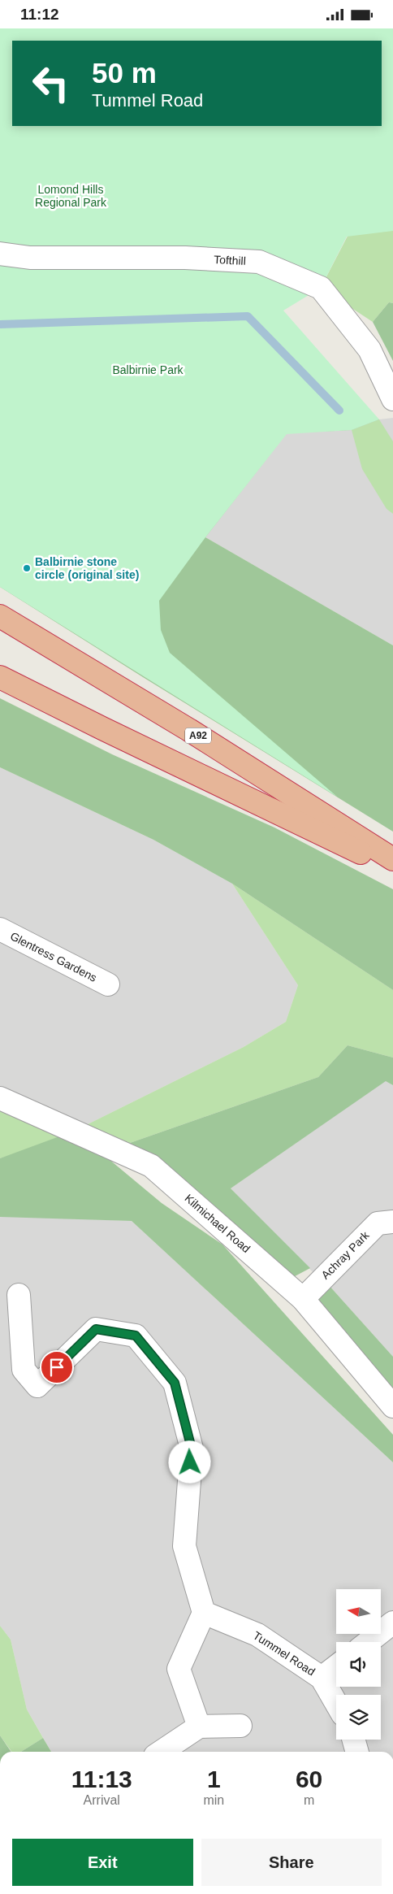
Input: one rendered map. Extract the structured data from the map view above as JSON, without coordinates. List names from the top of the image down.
{
  "streets": {
    "highway": ["A92"],
    "street": [
      "Tofthill",
      "Glentress Gardens",
      "Kilmichael Road",
      "Achray Park",
      "Tummel Road"
    ]
  },
  "crossings": [
    ["Kilmichael Road", "Achray Park"]
  ],
  "parks": ["Lomond Hills Regional Park", "Balbirnie Park"],
  "places": ["Balbirnie stone circle (original site)"],
  "north": "left",
  "page": {
    "status": "11:12",
    "turn": ["50 m", "Tummel Road"],
    "eta": [
      "11:13",
      "Arrival",
      "1",
      "min",
      "60",
      "m"
    ],
    "buttons": ["Exit", "Share"]
  }
}
